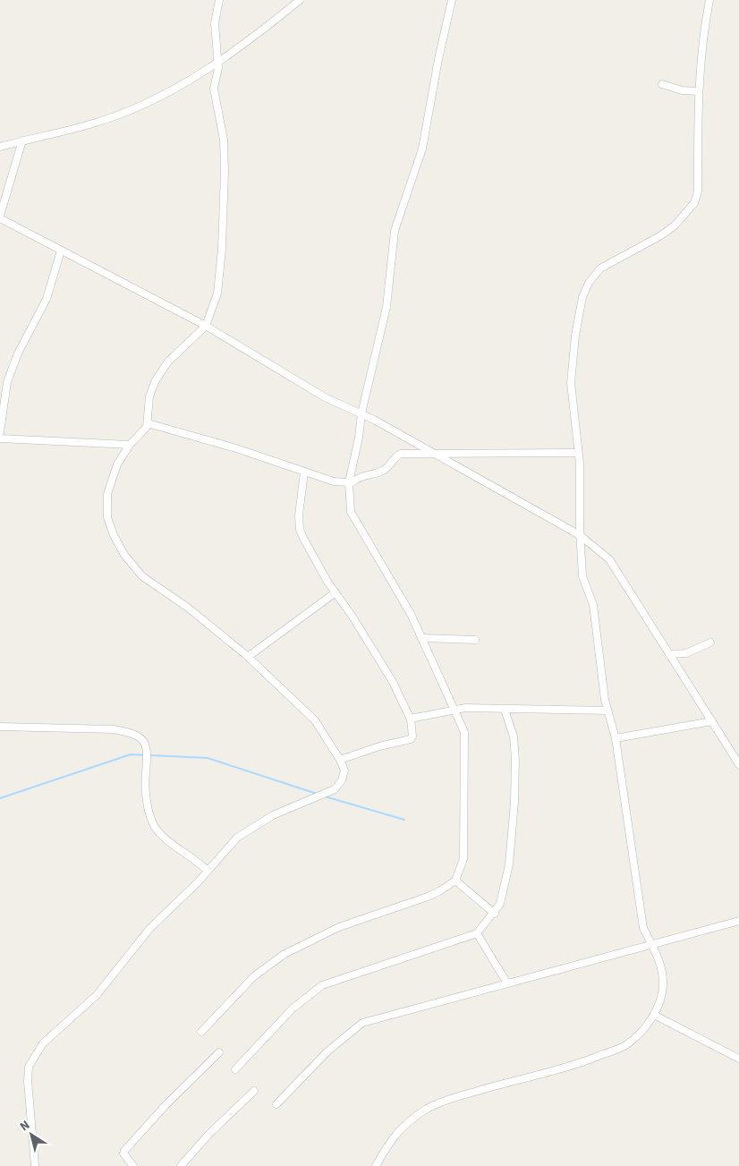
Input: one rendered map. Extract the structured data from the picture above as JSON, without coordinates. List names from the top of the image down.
{
  "north": "top left"
}
